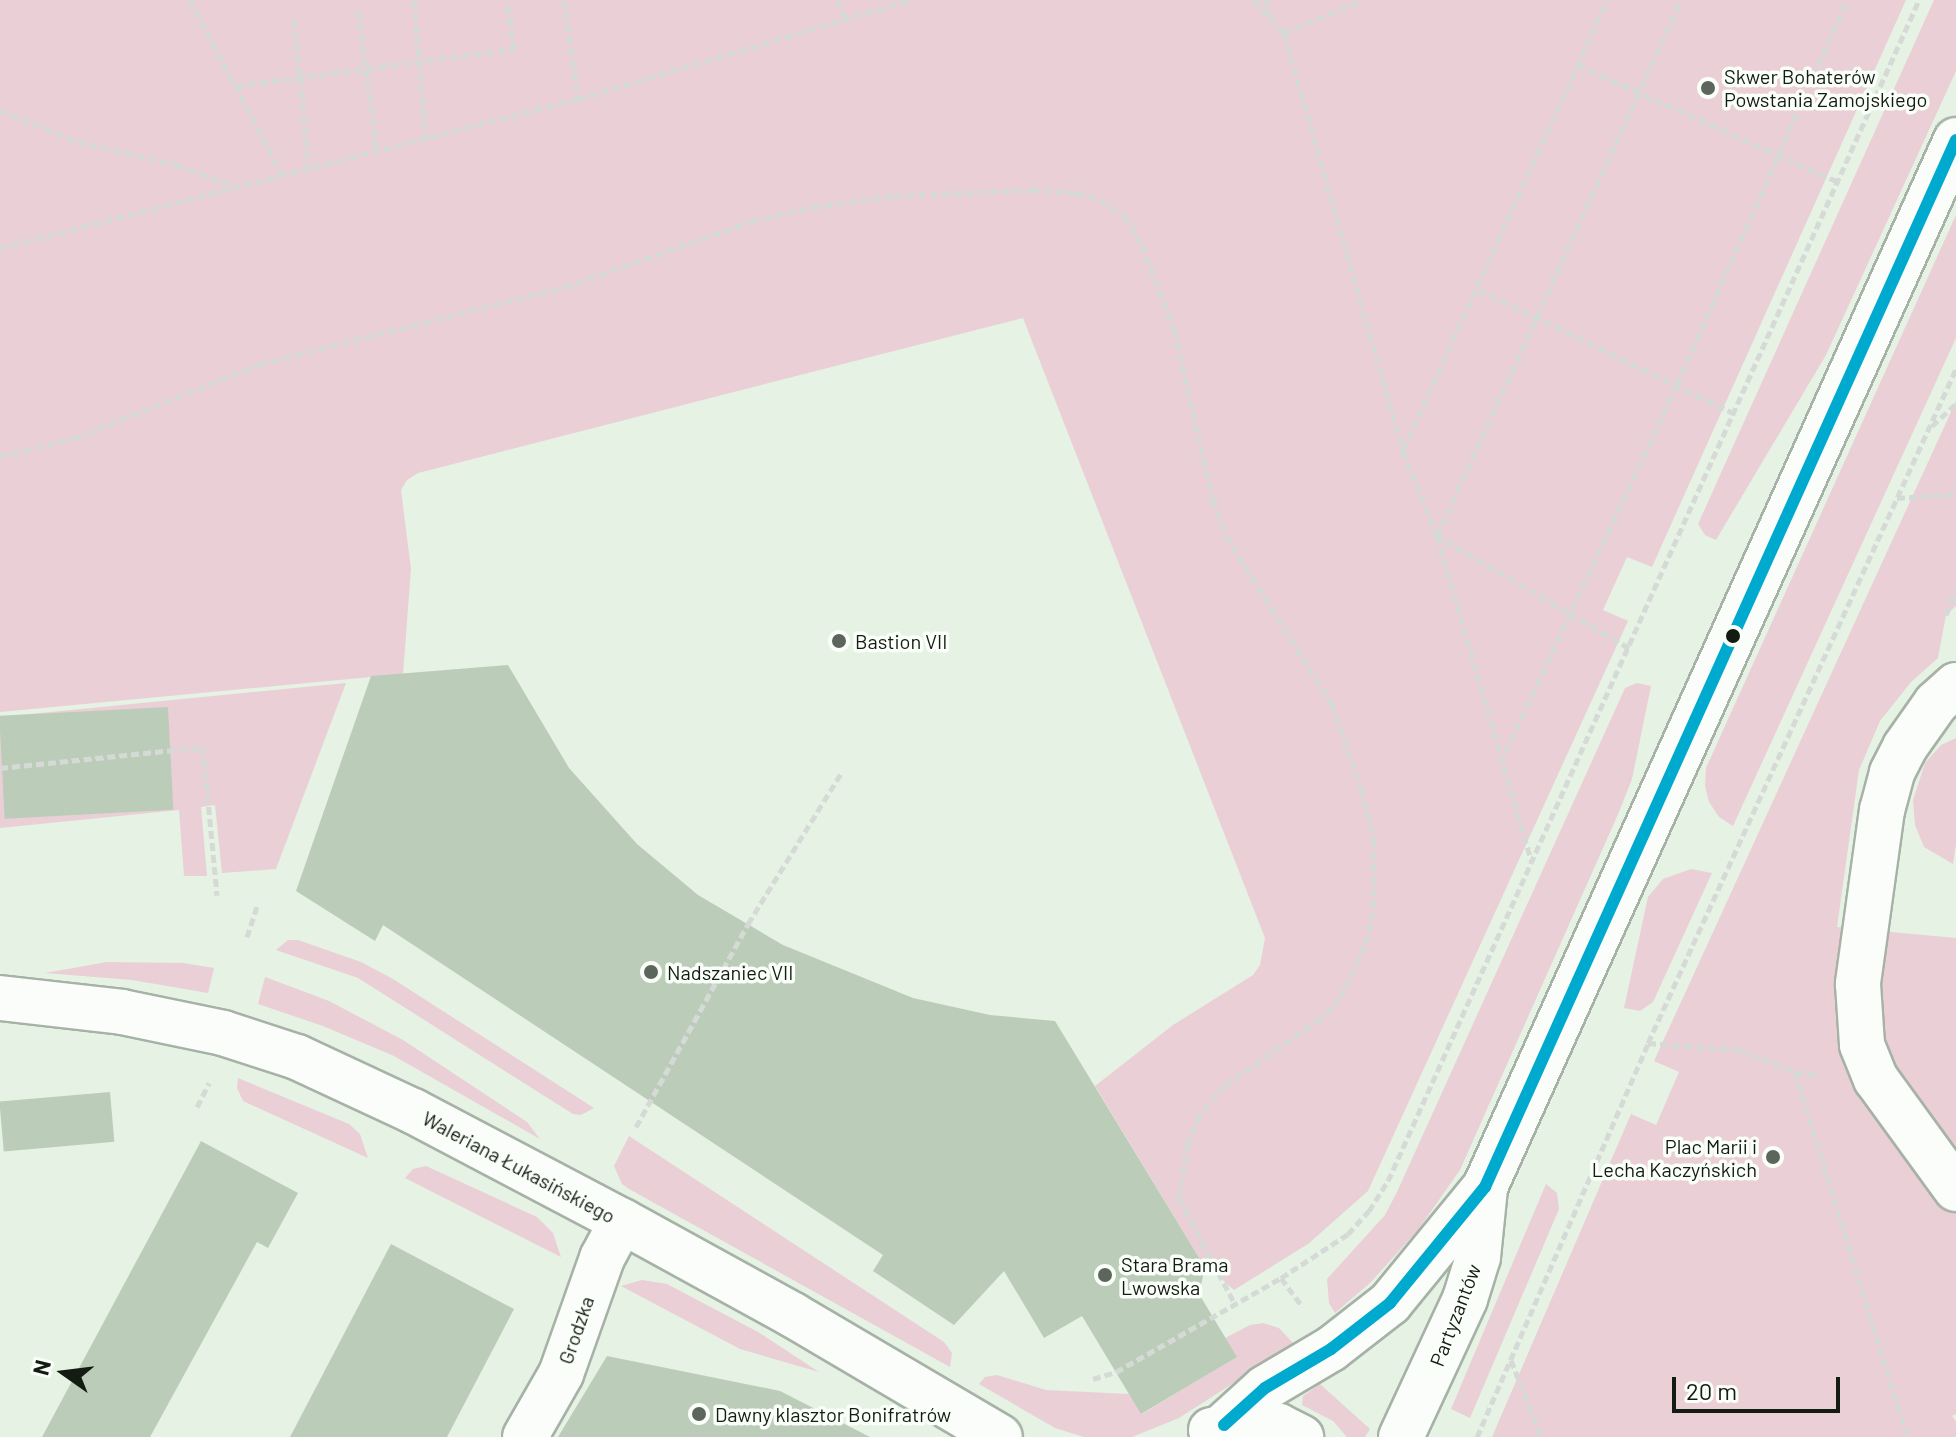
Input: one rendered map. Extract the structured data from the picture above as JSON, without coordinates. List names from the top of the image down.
{
  "streets": {
    "street": ["Waleriana Łukasińskiego", "Partyzantów", "Grodzka"]
  },
  "crossings": [
    ["Waleriana Łukasińskiego", "Grodzka"]
  ],
  "places": [
    "Skwer Bohaterów Powstania Zamojskiego",
    "Bastion VII",
    "Nadszaniec VII",
    "Plac Marii i Lecha Kaczyńskich",
    "Stara Brama Lwowska",
    "Dawny klasztor Bonifratrów"
  ],
  "scale_bar": "20 m",
  "north": "left"
}
